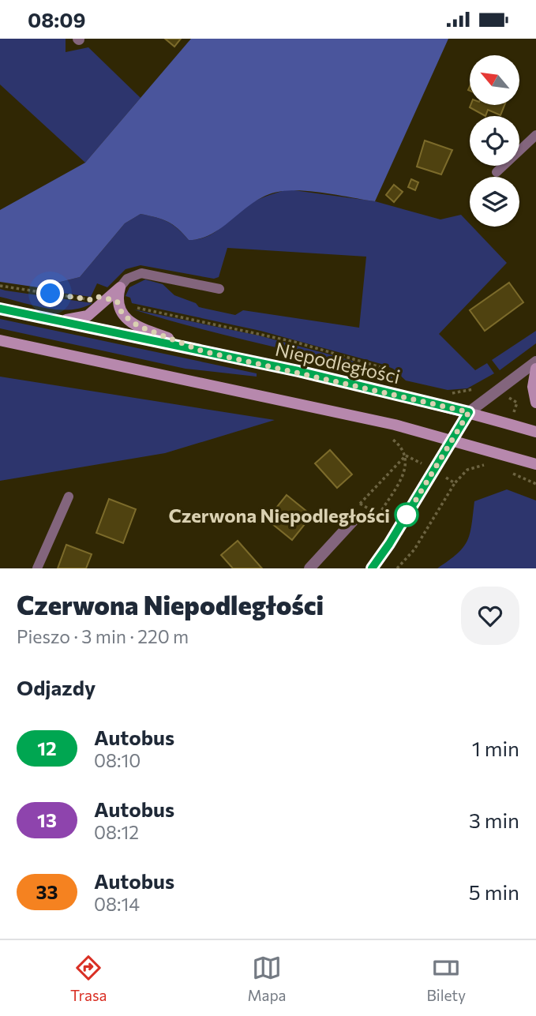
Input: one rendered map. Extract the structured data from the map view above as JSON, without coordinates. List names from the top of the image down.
{
  "streets": {
    "main road": ["Niepodległości"]
  },
  "places": ["Czerwona Niepodległości"],
  "lines": ["bus line 12"],
  "north": "top left",
  "page": {
    "status": "08:09",
    "heading": [
      ["Czerwona Niepodległości", "Pieszo · 3 min · 220 m"],
      "Odjazdy"
    ],
    "list": [
      {
        "mark": "12",
        "name": "Autobus",
        "note": "08:10",
        "value": "1 min"
      },
      {
        "mark": "13",
        "name": "Autobus",
        "note": "08:12",
        "value": "3 min"
      },
      {
        "mark": "33",
        "name": "Autobus",
        "note": "08:14",
        "value": "5 min"
      }
    ],
    "tabs": ["Trasa", "Mapa", "Bilety"]
  }
}
